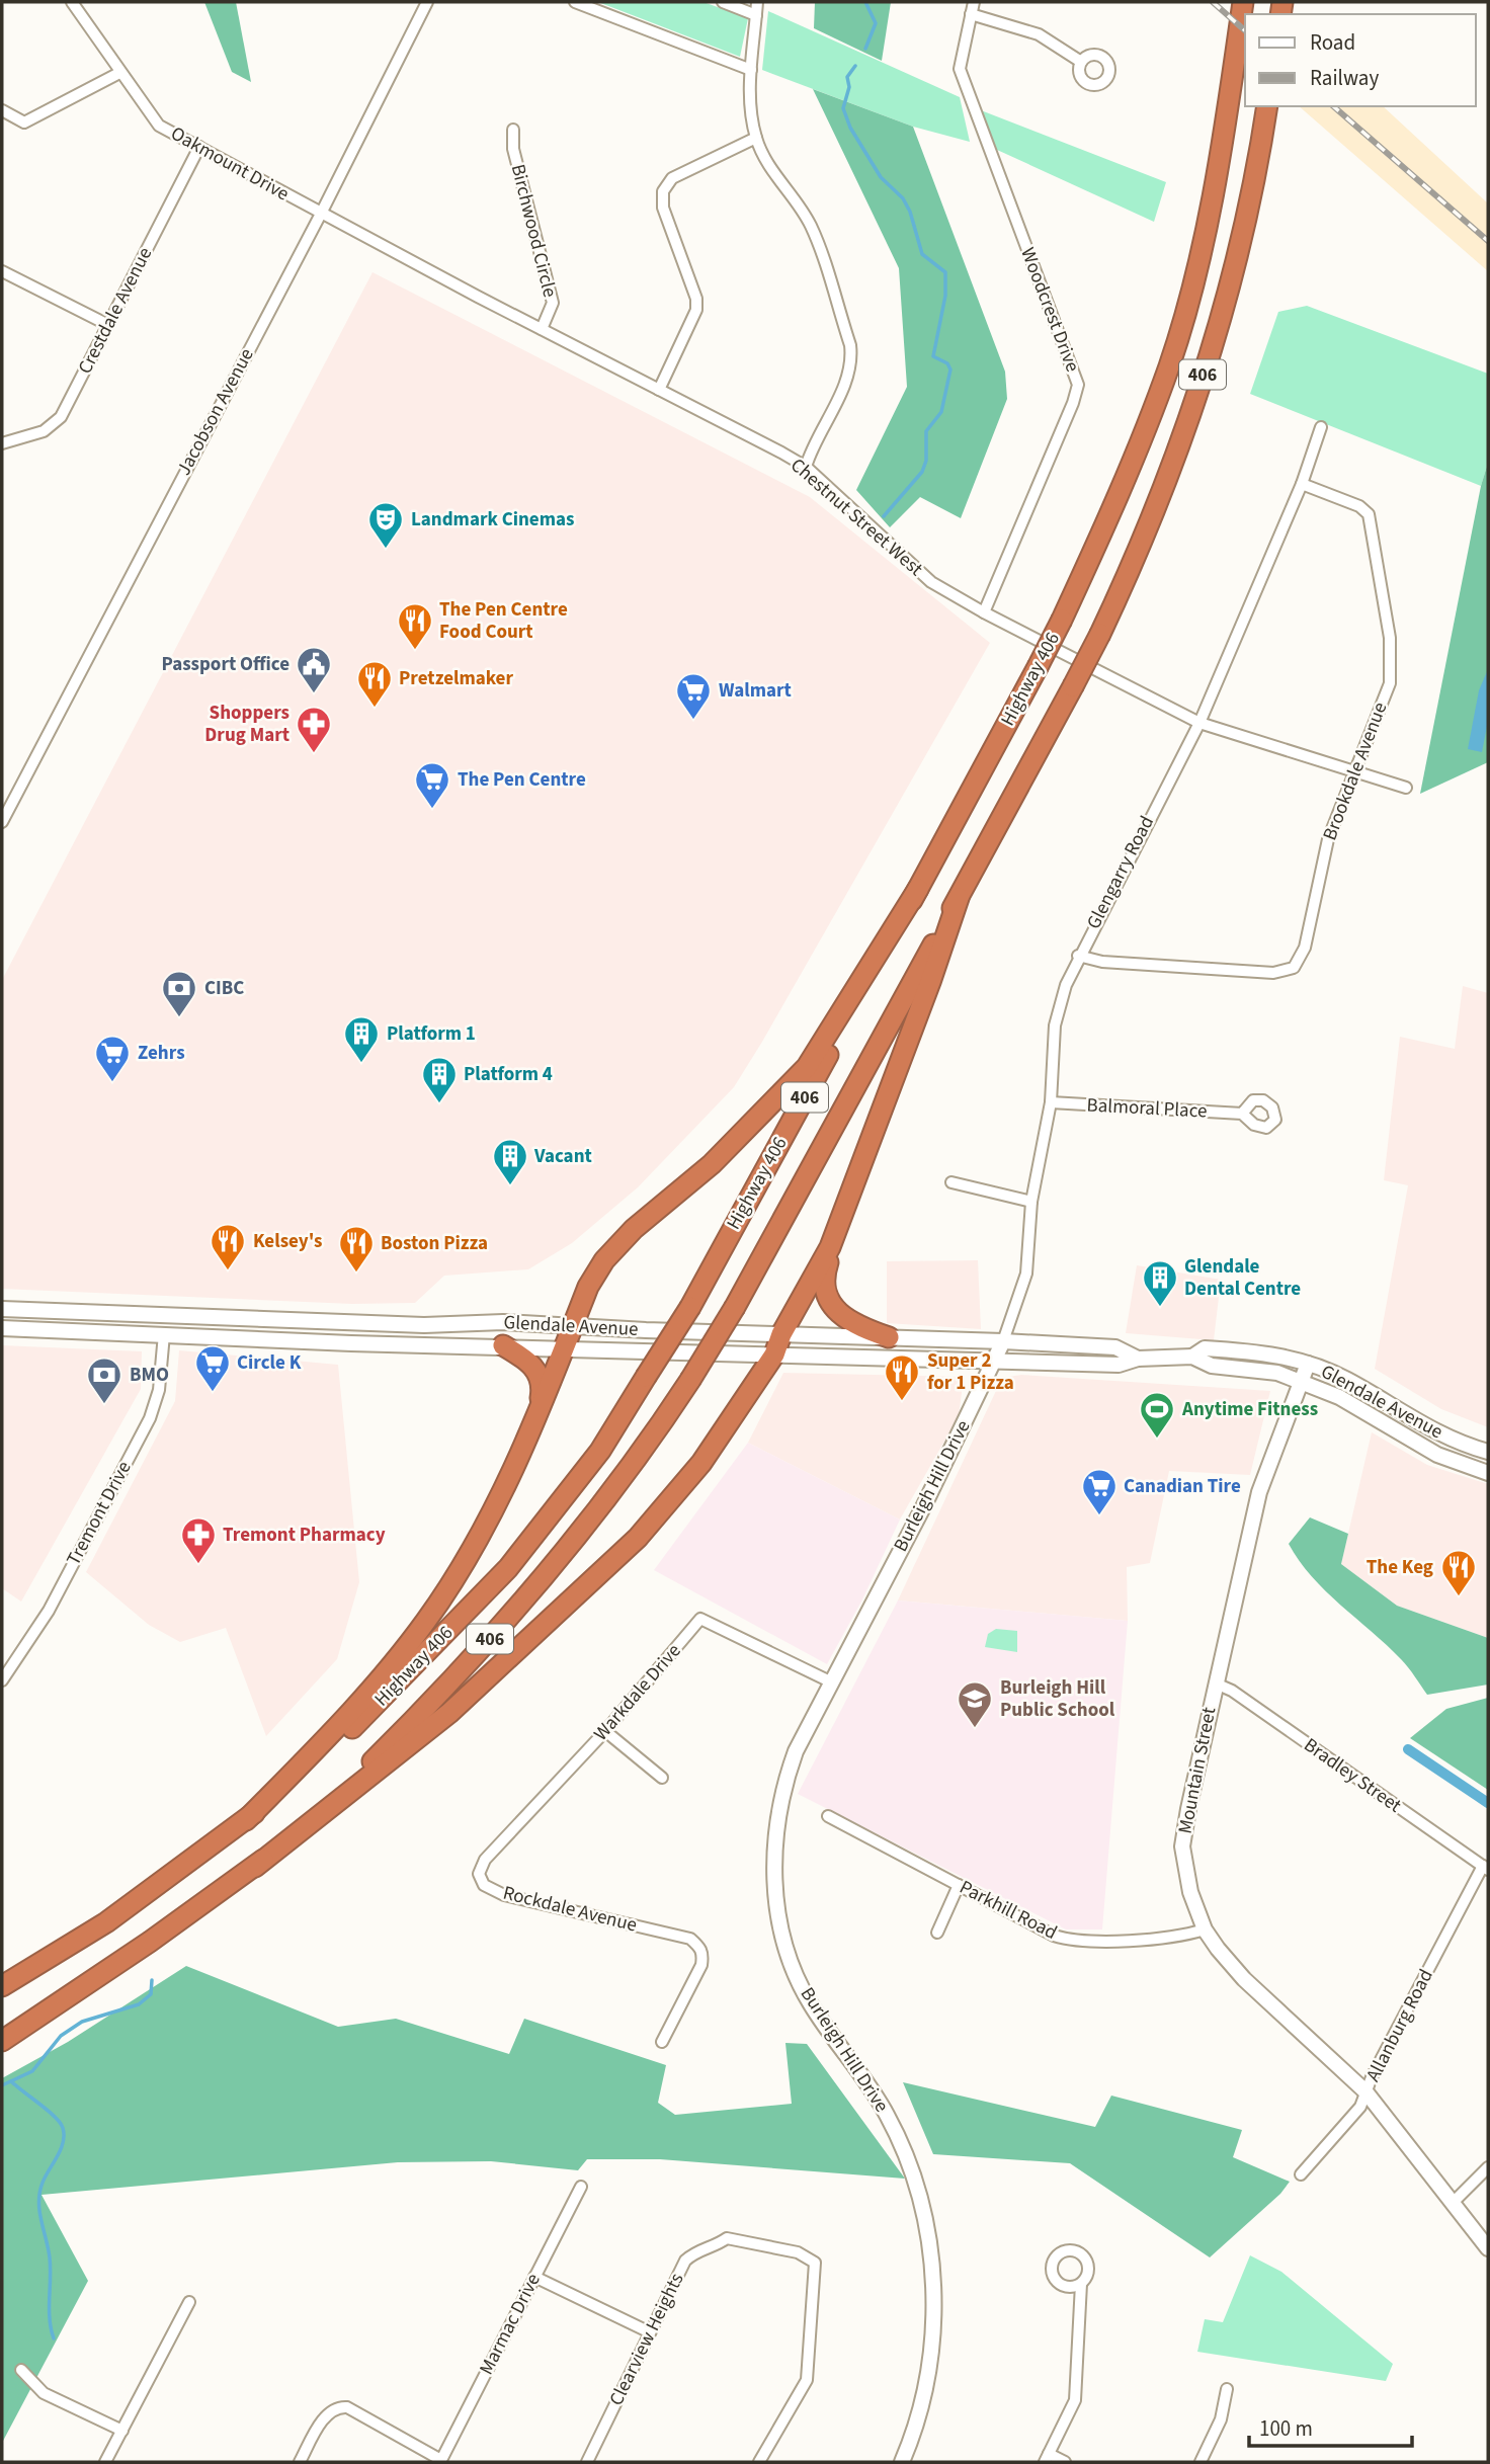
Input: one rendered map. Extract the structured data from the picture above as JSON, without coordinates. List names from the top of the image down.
{
  "streets": {
    "highway": ["406", "Highway 406"],
    "main road": ["Glendale Avenue", "Burleigh Hill Drive", "Mountain Street"],
    "street": [
      "Oakmount Drive",
      "Birchwood Circle",
      "Woodcrest Drive",
      "Crestdale Avenue",
      "Jacobson Avenue",
      "Chestnut Street West",
      "Brookdale Avenue",
      "Glengarry Road",
      "Balmoral Place",
      "Tremont Drive",
      "Warkdale Drive",
      "Bradley Street",
      "Rockdale Avenue",
      "Parkhill Road",
      "Allanburg Road",
      "Marmac Drive",
      "Clearview Heights"
    ]
  },
  "crossings": [
    ["Oakmount Drive", "Crestdale Avenue"],
    ["Oakmount Drive", "Jacobson Avenue"],
    ["Oakmount Drive", "Chestnut Street West"],
    ["Birchwood Circle", "Chestnut Street West"],
    ["Woodcrest Drive", "Chestnut Street West"],
    ["Jacobson Avenue", "Chestnut Street West"],
    ["Chestnut Street West", "Brookdale Avenue"],
    ["Chestnut Street West", "Glengarry Road"],
    ["Brookdale Avenue", "Glengarry Road"],
    ["Glengarry Road", "Balmoral Place"],
    ["Glengarry Road", "Glendale Avenue"],
    ["Glengarry Road", "Burleigh Hill Drive"],
    ["Glendale Avenue", "Burleigh Hill Drive"],
    ["Glendale Avenue", "Tremont Drive"],
    ["Glendale Avenue", "Mountain Street"],
    ["Burleigh Hill Drive", "Warkdale Drive"],
    ["Warkdale Drive", "Rockdale Avenue"],
    ["Mountain Street", "Bradley Street"],
    ["Mountain Street", "Parkhill Road"],
    ["Mountain Street", "Allanburg Road"],
    ["Bradley Street", "Allanburg Road"]
  ],
  "places": {
    "theatre": ["Landmark Cinemas"],
    "restaurant": [
      "The Pen Centre Food Court",
      "Pretzelmaker",
      "Kelsey's",
      "Boston Pizza",
      "Super 2 for 1 Pizza",
      "The Keg"
    ],
    "public building": ["Passport Office"],
    "supermarket": [
      "Walmart",
      "The Pen Centre",
      "Zehrs",
      "Circle K",
      "Canadian Tire"
    ],
    "pharmacy": ["Shoppers Drug Mart", "Tremont Pharmacy"],
    "bank": ["CIBC", "BMO"],
    "building": [
      "Platform 1",
      "Platform 4",
      "Vacant",
      "Glendale Dental Centre"
    ],
    "sports": ["Anytime Fitness"],
    "school or university": ["Burleigh Hill Public School"]
  },
  "legend": ["Road", "Railway"],
  "scale_bar": "100 m"
}
